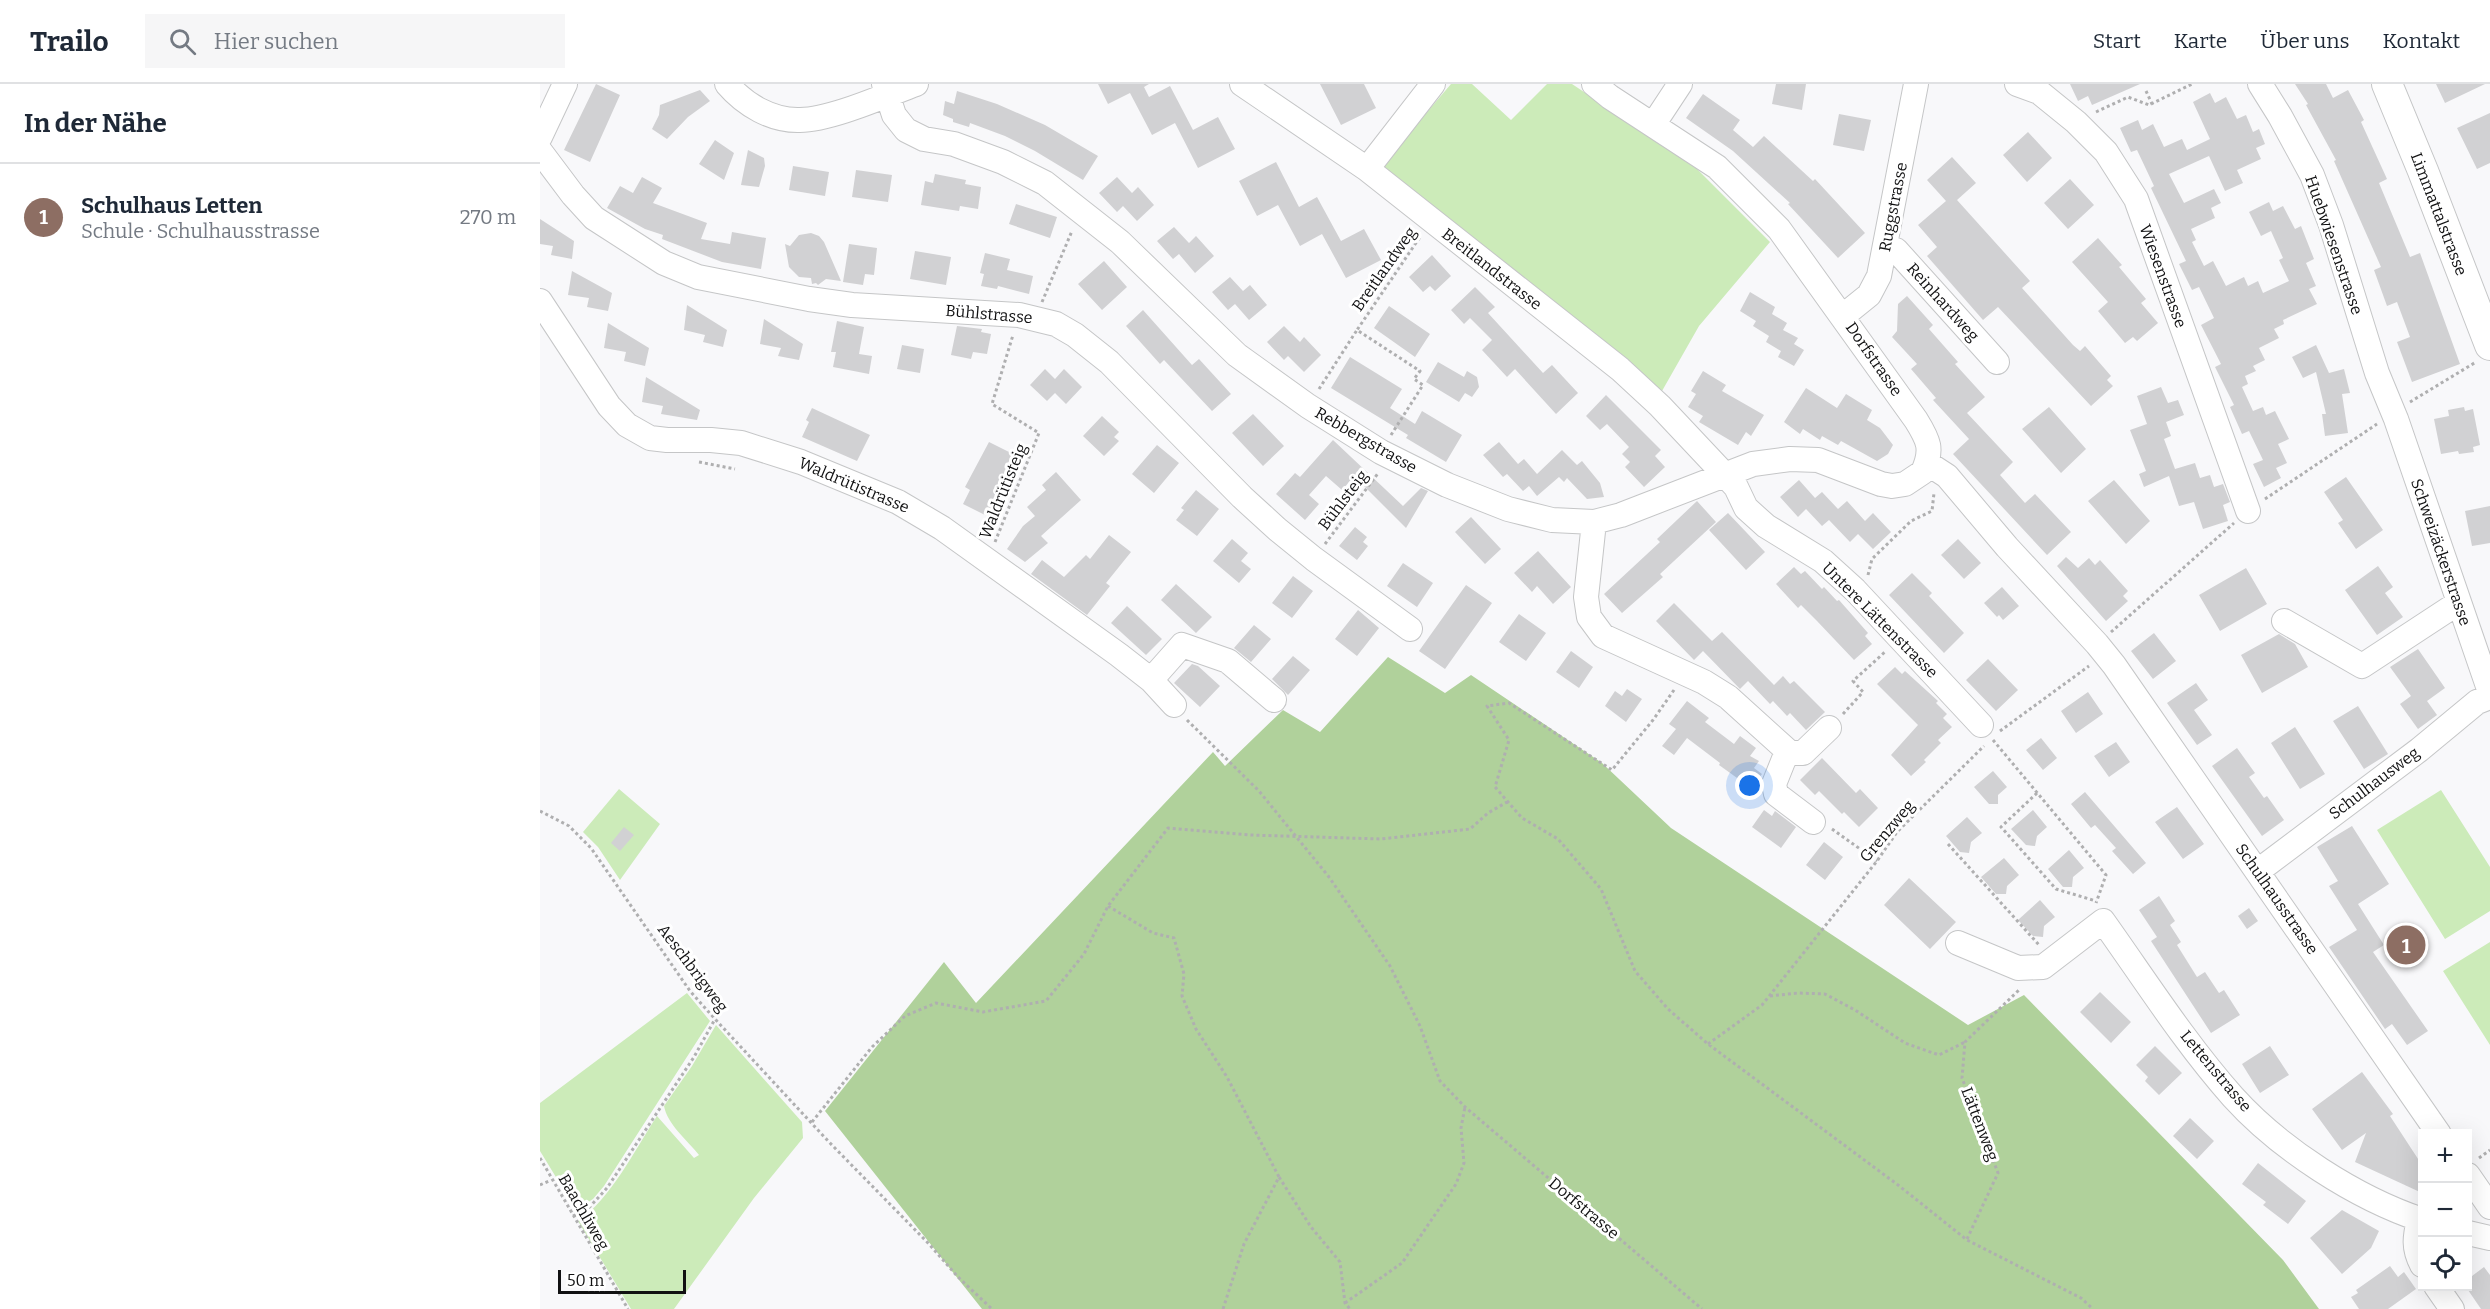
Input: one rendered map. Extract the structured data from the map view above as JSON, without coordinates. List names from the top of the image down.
{
  "streets": {
    "main road": ["Limmattalstrasse"],
    "street": [
      "Ruggstrasse",
      "Huebwiesenstrasse",
      "Breitlandstrasse",
      "Wiesenstrasse",
      "Reinhardweg",
      "Bühlstrasse",
      "Dorfstrasse",
      "Rebbergstrasse",
      "Waldrütistrasse",
      "Schweizäckerstrasse",
      "Untere Lättenstrasse",
      "Schulhausweg",
      "Schulhausstrasse",
      "Lettenstrasse"
    ],
    "path": [
      "Breitlandweg",
      "Waldrütisteig",
      "Bühlsteig",
      "Grenzweg",
      "Aeschbrigweg",
      "Lättenweg",
      "Baachliweg"
    ]
  },
  "crossings": [
    ["Ruggstrasse", "Reinhardweg"],
    ["Ruggstrasse", "Dorfstrasse"],
    ["Huebwiesenstrasse", "Schweizäckerstrasse"],
    ["Breitlandweg", "Breitlandstrasse"],
    ["Breitlandweg", "Rebbergstrasse"],
    ["Breitlandweg", "Bühlsteig"],
    ["Breitlandstrasse", "Rebbergstrasse"],
    ["Breitlandstrasse", "Untere Lättenstrasse"],
    ["Bühlstrasse", "Waldrütisteig"],
    ["Bühlstrasse", "Bühlsteig"],
    ["Dorfstrasse", "Rebbergstrasse"],
    ["Rebbergstrasse", "Waldrütisteig"],
    ["Rebbergstrasse", "Bühlsteig"],
    ["Rebbergstrasse", "Untere Lättenstrasse"],
    ["Waldrütistrasse", "Waldrütisteig"],
    ["Schweizäckerstrasse", "Schulhausweg"],
    ["Untere Lättenstrasse", "Grenzweg"],
    ["Schulhausweg", "Schulhausstrasse"],
    ["Grenzweg", "Schulhausstrasse"]
  ],
  "scale_bar": "50 m",
  "page": {
    "header": "Trailo",
    "search": "Hier suchen",
    "nav": [
      "Start",
      "Karte",
      "Über uns",
      "Kontakt"
    ],
    "heading": "In der Nähe",
    "list": [
      {
        "mark": "1",
        "name": "Schulhaus Letten",
        "note": "Schule · Schulhausstrasse",
        "value": "270 m"
      }
    ],
    "pins": "1",
    "map_buttons": ["+", "−"],
    "scale": "50 m"
  }
}
